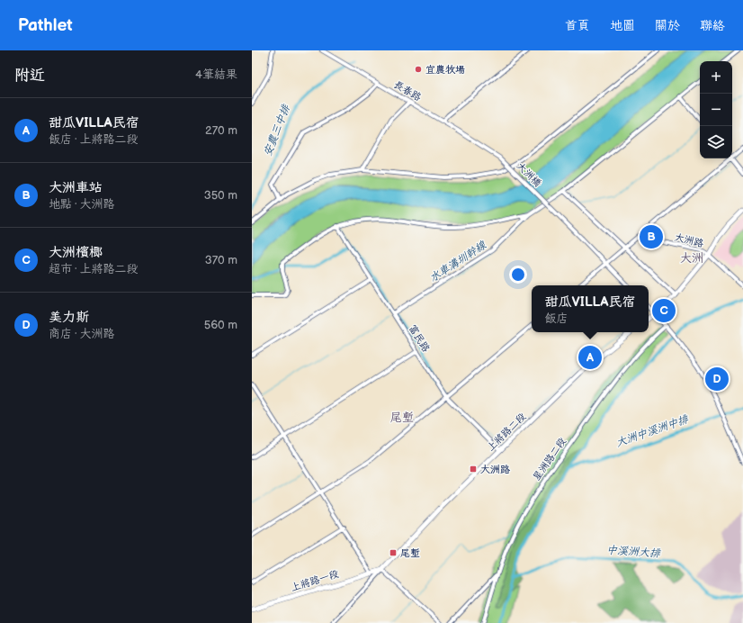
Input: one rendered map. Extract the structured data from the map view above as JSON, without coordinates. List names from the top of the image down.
{
  "streets": {
    "main road": ["上將路二段", "上將路一段"],
    "street": [
      "長春路",
      "大洲橋",
      "大洲路",
      "富民路",
      "星洲路二段"
    ]
  },
  "crossings": [
    ["長春路", "大洲橋"],
    ["富民路", "上將路二段"],
    ["上將路二段", "上將路一段"]
  ],
  "districts": ["大洲", "尾塹"],
  "water": [
    "安農三中排",
    "水車溝圳幹線",
    "大洲中溪洲中排",
    "中溪洲大排"
  ],
  "places": {
    "other": ["宜農牧場"],
    "transit": ["大洲路", "尾塹"]
  },
  "page": {
    "header": "Pathlet",
    "nav": [
      "首頁",
      "地圖",
      "關於",
      "聯絡"
    ],
    "heading": ["附近", "4筆結果"],
    "map_buttons": ["+", "−"],
    "list": [
      {
        "mark": "A",
        "name": "甜瓜VILLA民宿",
        "note": "飯店 · 上將路二段",
        "value": "270 m"
      },
      {
        "mark": "B",
        "name": "大洲車站",
        "note": "地點 · 大洲路",
        "value": "350 m"
      },
      {
        "mark": "C",
        "name": "大洲檳榔",
        "note": "超市 · 上將路二段",
        "value": "370 m"
      },
      {
        "mark": "D",
        "name": "美力斯",
        "note": "商店 · 大洲路",
        "value": "560 m"
      }
    ],
    "pins": [
      "B",
      "C",
      "A",
      "D"
    ],
    "popup": ["甜瓜VILLA民宿", "飯店"]
  }
}
